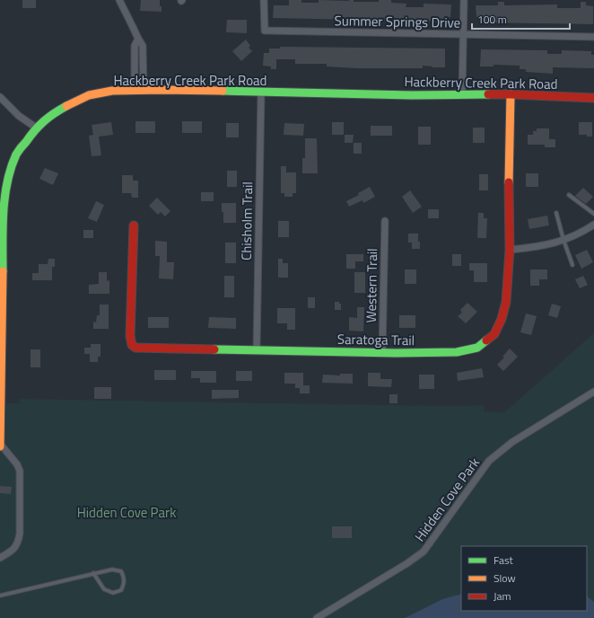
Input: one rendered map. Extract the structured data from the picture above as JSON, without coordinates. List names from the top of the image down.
{
  "streets": {
    "street": [
      "Summer Springs Drive",
      "Hackberry Creek Park Road",
      "Chisholm Trail",
      "Western Trail",
      "Saratoga Trail",
      "Hidden Cove Park"
    ]
  },
  "crossings": [
    ["Hackberry Creek Park Road", "Chisholm Trail"],
    ["Hackberry Creek Park Road", "Saratoga Trail"],
    ["Chisholm Trail", "Saratoga Trail"],
    ["Western Trail", "Saratoga Trail"]
  ],
  "parks": ["Hidden Cove Park"],
  "legend": ["Fast", "Slow", "Jam"],
  "scale_bar": "100 m"
}
